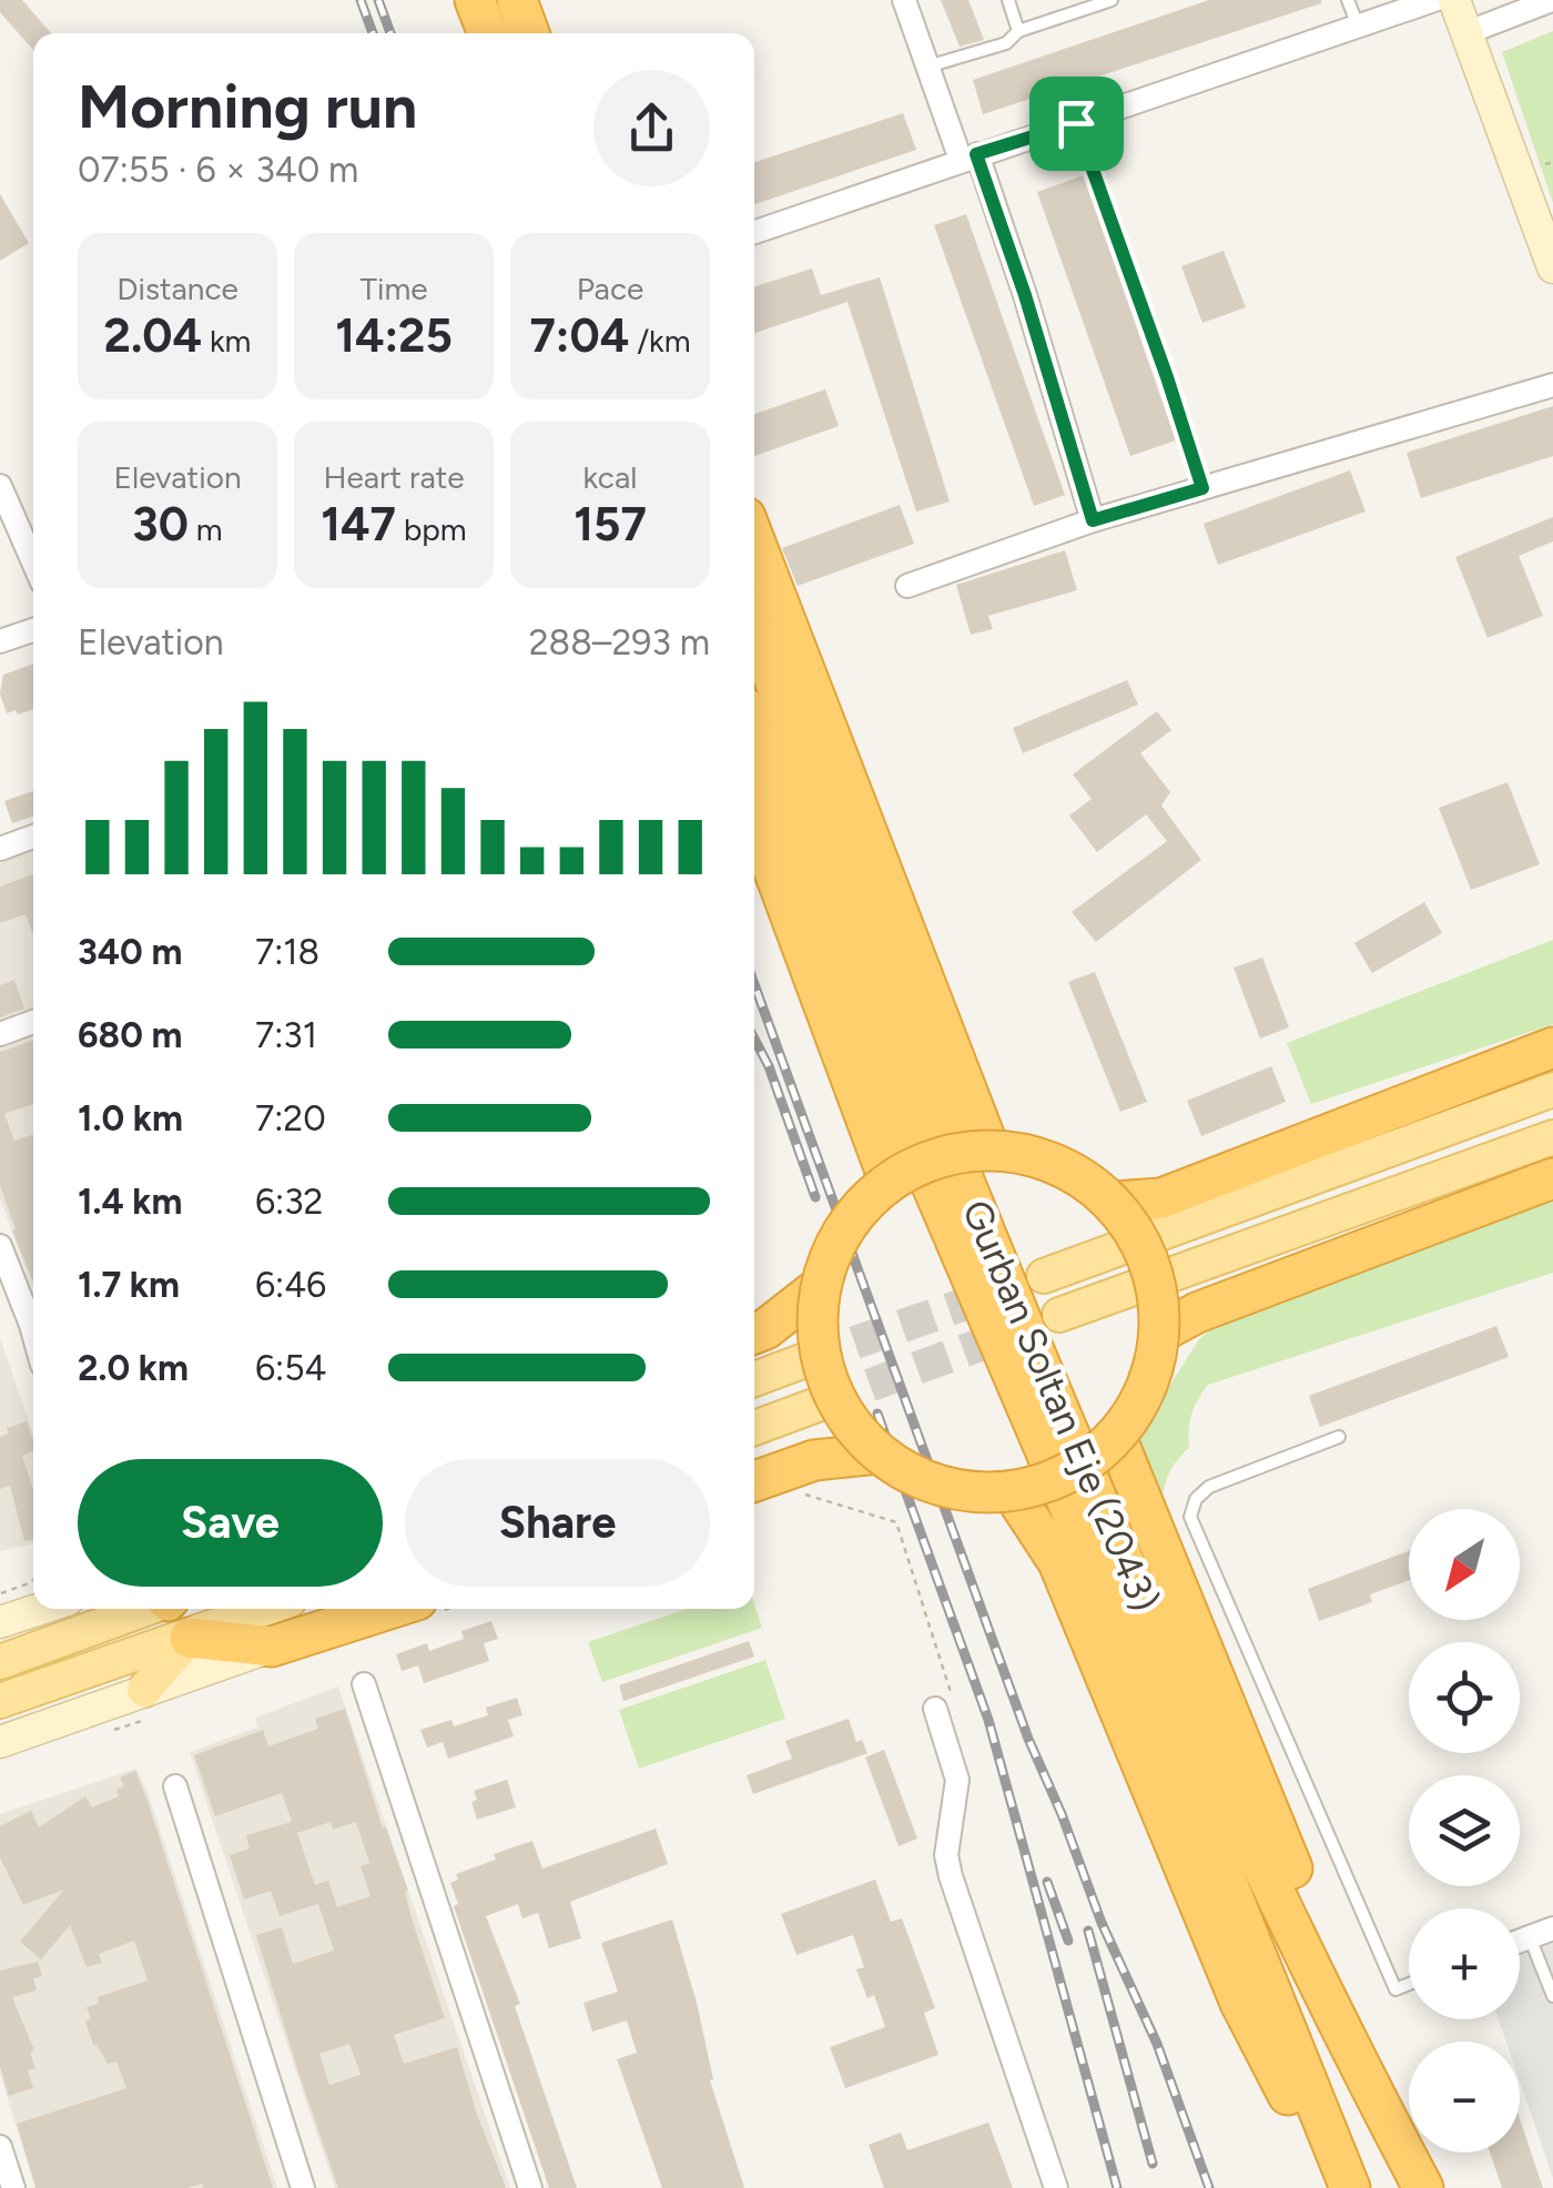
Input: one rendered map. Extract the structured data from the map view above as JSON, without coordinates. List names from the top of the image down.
{
  "streets": {
    "highway": ["Gurban Soltan Eje (2043)"]
  },
  "north": "bottom left",
  "page": {
    "heading": ["Morning run", "07:55 · 6 × 340 m"],
    "stats": [
      ["Distance", "2.04 km"],
      ["Time", "14:25"],
      ["Pace", "7:04 /km"],
      ["Elevation", "30 m"],
      ["Heart rate", "147 bpm"],
      ["kcal", "157"]
    ],
    "chart": ["Elevation", "288–293 m"],
    "list": [
      {
        "name": "340 m",
        "note": "7:18"
      },
      {
        "name": "680 m",
        "note": "7:31"
      },
      {
        "name": "1.0 km",
        "note": "7:20"
      },
      {
        "name": "1.4 km",
        "note": "6:32"
      },
      {
        "name": "1.7 km",
        "note": "6:46"
      },
      {
        "name": "2.0 km",
        "note": "6:54"
      }
    ],
    "buttons": ["Save", "Share"],
    "map_buttons": ["+", "−"]
  }
}
